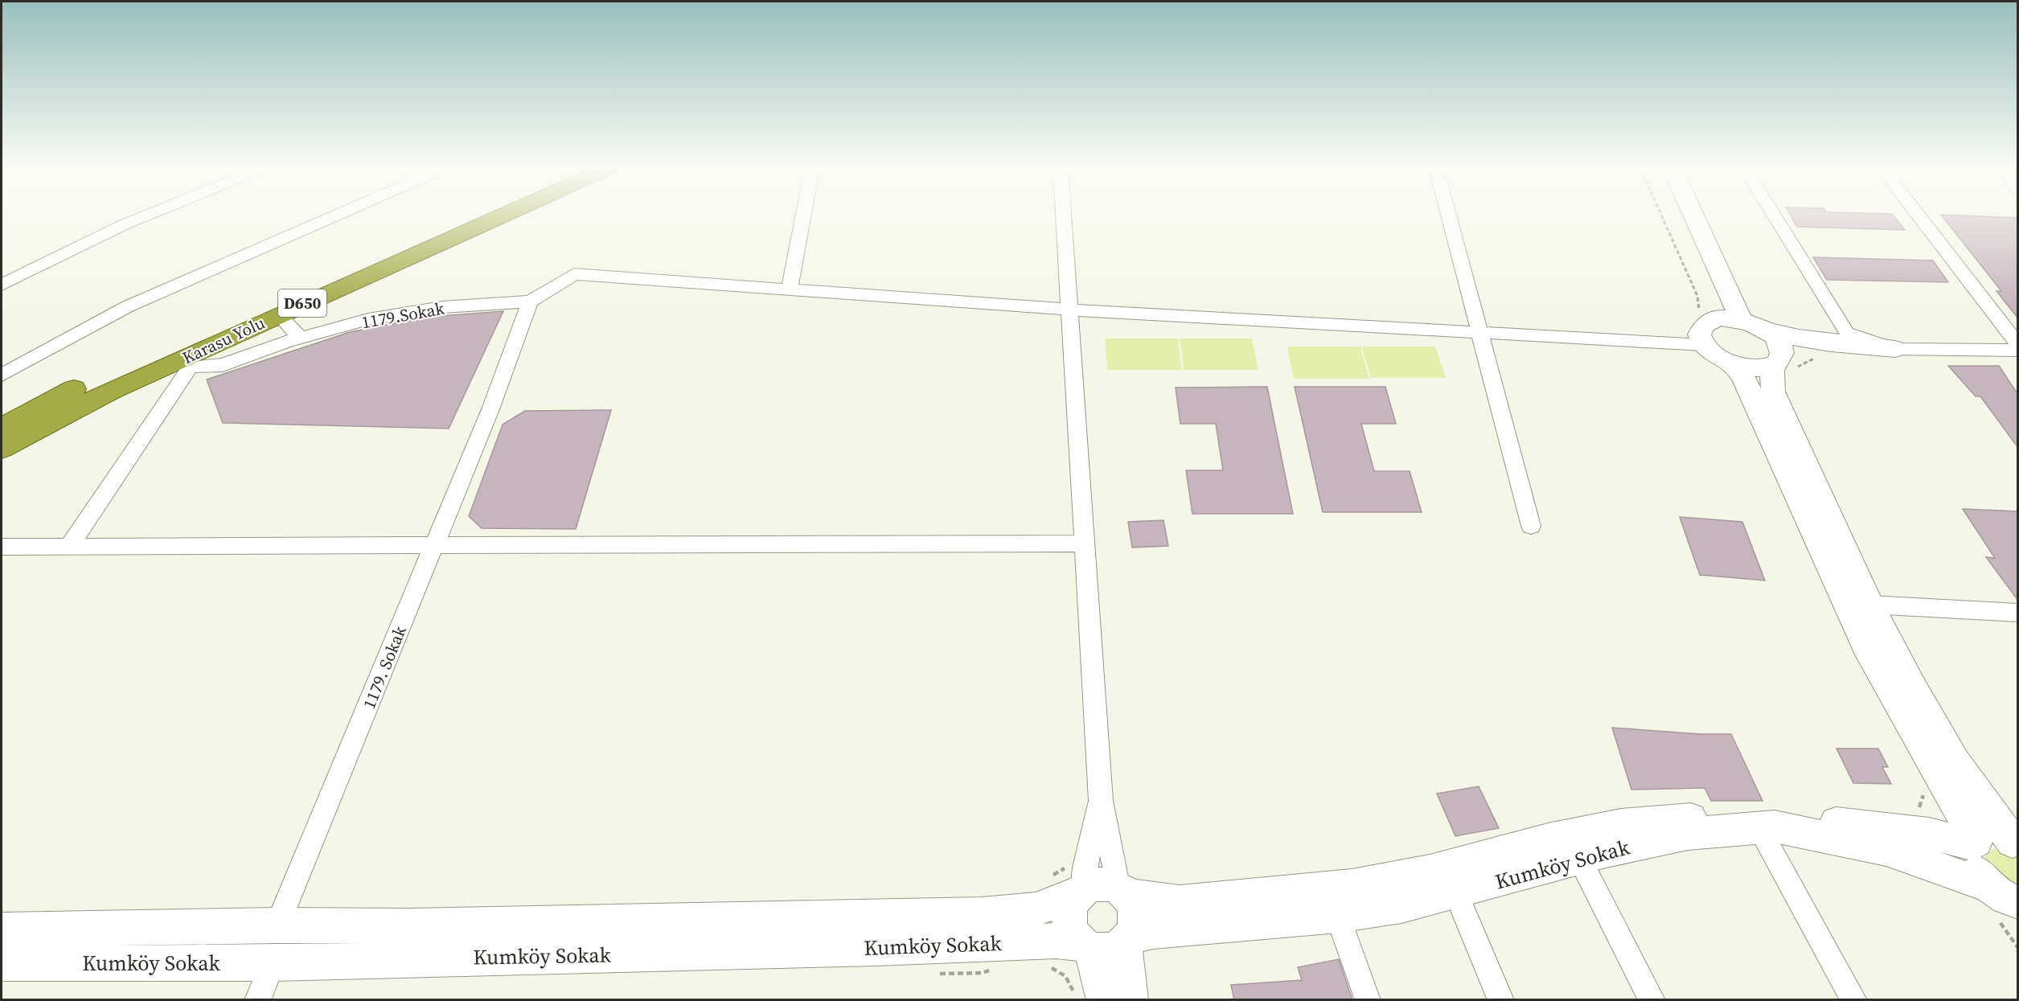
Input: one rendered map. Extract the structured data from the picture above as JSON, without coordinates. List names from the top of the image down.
{
  "streets": {
    "highway": ["D650", "Karasu Yolu"],
    "main road": ["Kumköy Sokak"],
    "street": ["1179.Sokak", "1179. Sokak"]
  },
  "crossings": [
    ["1179.Sokak", "Karasu Yolu"],
    ["1179.Sokak", "1179. Sokak"],
    ["1179. Sokak", "Kumköy Sokak"]
  ]
}
